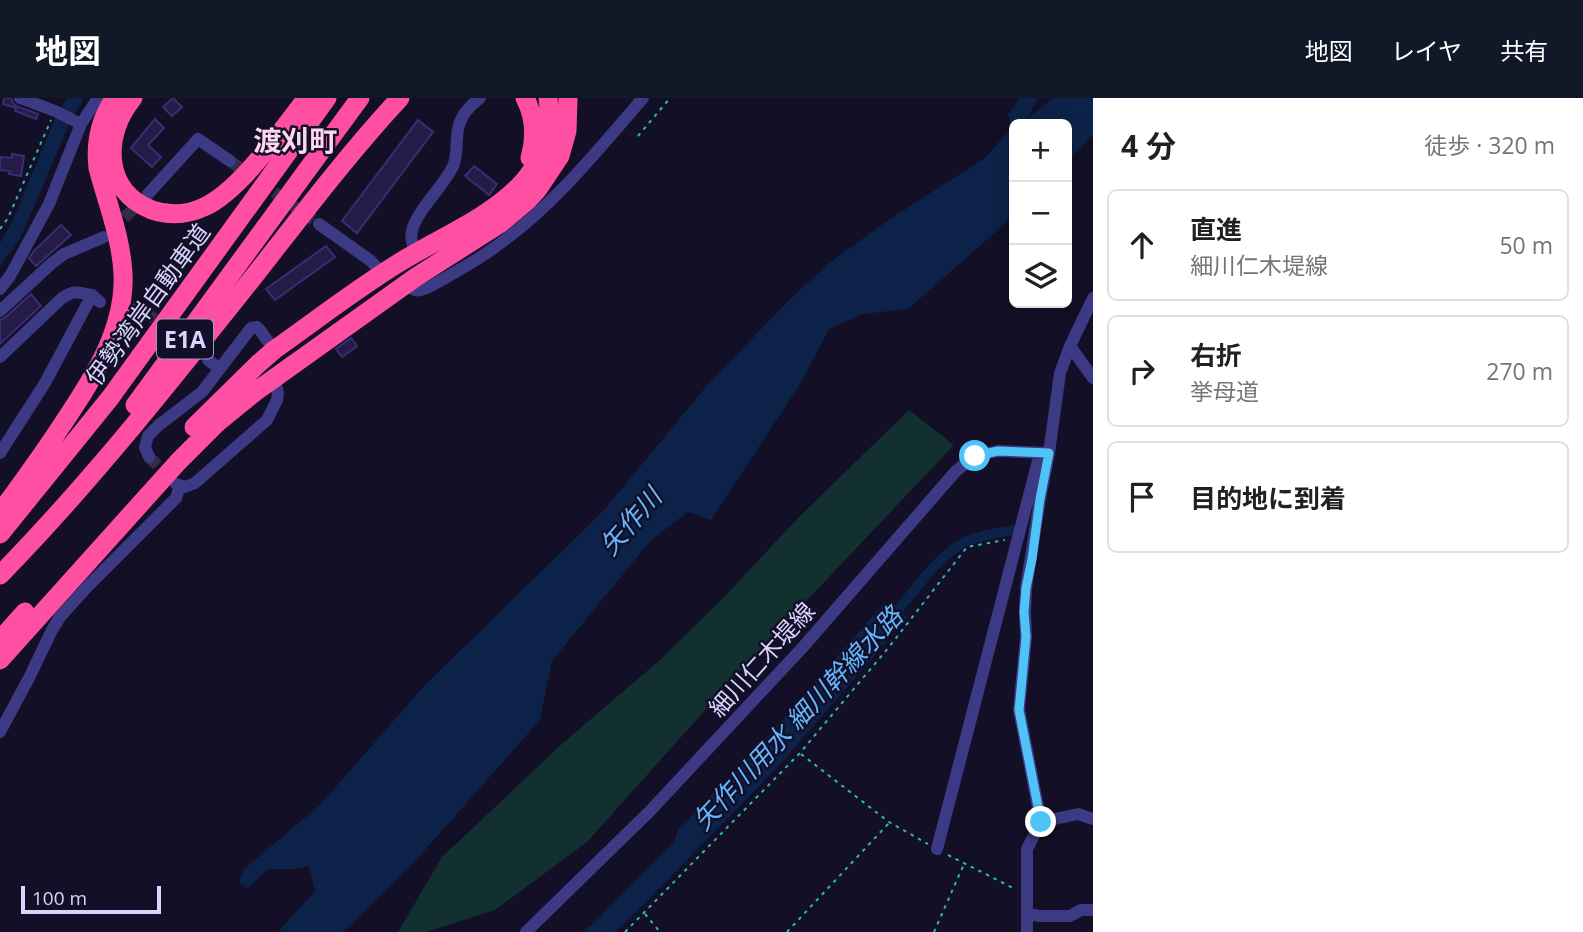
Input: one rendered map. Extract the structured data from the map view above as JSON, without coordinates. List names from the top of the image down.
{
  "streets": {
    "highway": ["伊勢湾岸自動車道", "E1A"],
    "street": ["細川仁木堤線"]
  },
  "districts": ["渡刈町"],
  "water": ["矢作川", "矢作川用水 細川幹線水路"],
  "scale_bar": "100 m",
  "page": {
    "header": "地図",
    "nav": ["地図", "レイヤ", "共有"],
    "heading": ["4 分", "徒歩 · 320 m"],
    "map_buttons": ["+", "−"],
    "list": [
      ["直進", "細川仁木堤線", "50 m"],
      ["右折", "挙母道", "270 m"],
      "目的地に到着"
    ],
    "scale": "100 m"
  }
}
